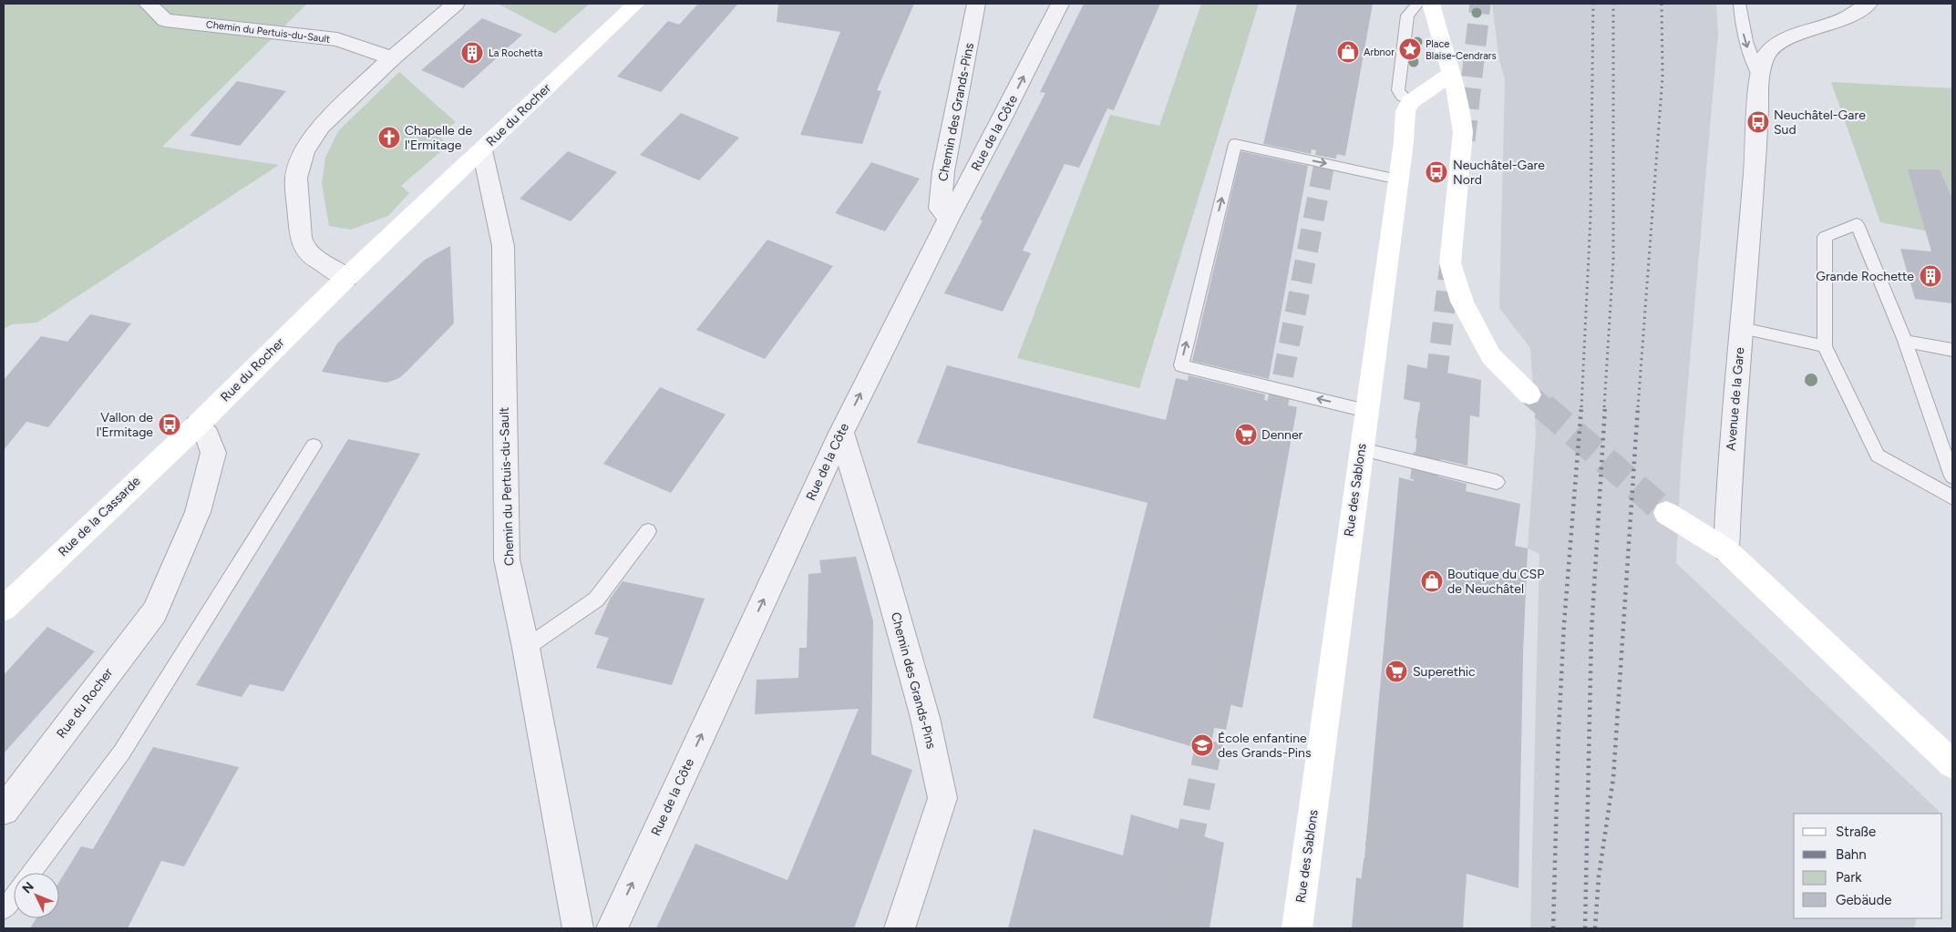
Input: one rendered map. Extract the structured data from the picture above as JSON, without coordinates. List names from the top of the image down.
{
  "streets": {
    "main road": ["Rue du Rocher", "Rue des Sablons", "Rue de la Cassarde"],
    "street": [
      "Chemin du Pertuis-du-Sault",
      "Chemin des Grands-Pins",
      "Rue de la Côte",
      "Avenue de la Gare"
    ]
  },
  "crossings": [
    ["Chemin du Pertuis-du-Sault", "Rue du Rocher"],
    ["Chemin des Grands-Pins", "Rue de la Côte"],
    ["Rue du Rocher", "Rue de la Cassarde"]
  ],
  "one_way": ["Rue de la Côte"],
  "places": {
    "place": ["Place Blaise-Cendrars"],
    "shop": ["Arbnor", "Boutique du CSP de Neuchâtel"],
    "building": ["La Rochetta", "Grande Rochette"],
    "bus stop": ["Neuchâtel-Gare Sud", "Neuchâtel-Gare Nord", "Vallon de l'Ermitage"],
    "church": ["Chapelle de l'Ermitage"],
    "supermarket": ["Denner", "Superethic"],
    "school or university": ["École enfantine des Grands-Pins"]
  },
  "legend": [
    "Straße",
    "Bahn",
    "Park",
    "Gebäude"
  ],
  "north": "top left"
}
